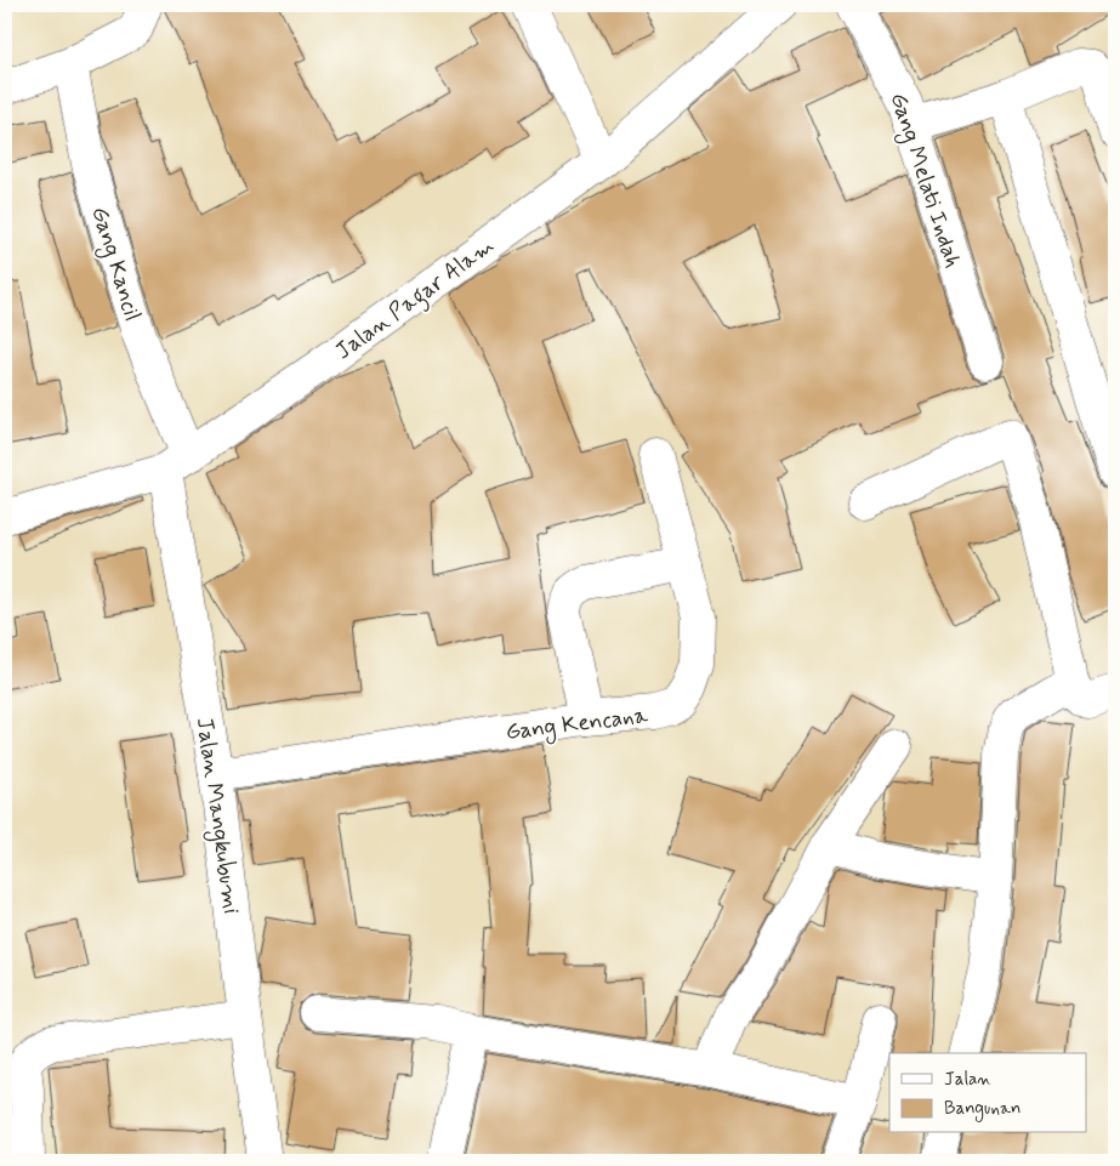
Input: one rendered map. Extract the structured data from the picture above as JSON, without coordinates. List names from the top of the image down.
{
  "streets": {
    "street": [
      "Gang Melati Indah",
      "Gang Kancil",
      "Jalan Pagar Alam",
      "Gang Kencana",
      "Jalan Mangkubumi"
    ]
  },
  "crossings": [
    ["Gang Kancil", "Jalan Pagar Alam"],
    ["Gang Kancil", "Jalan Mangkubumi"],
    ["Jalan Pagar Alam", "Jalan Mangkubumi"],
    ["Gang Kencana", "Jalan Mangkubumi"]
  ],
  "legend": ["Jalan", "Bangunan"]
}
